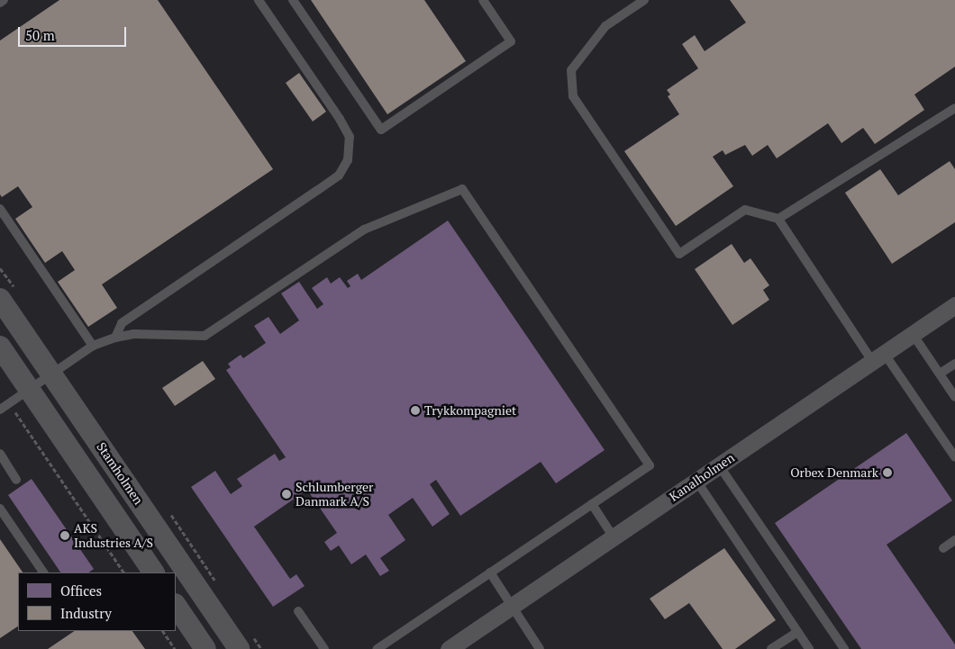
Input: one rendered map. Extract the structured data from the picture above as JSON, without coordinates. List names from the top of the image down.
{
  "streets": {
    "street": ["Stamholmen", "Kanalholmen"]
  },
  "places": [
    "Trykkompagniet",
    "Orbex Denmark",
    "Schlumberger Danmark A/S",
    "AKS Industries A/S"
  ],
  "legend": ["Offices", "Industry"],
  "scale_bar": "50 m"
}
